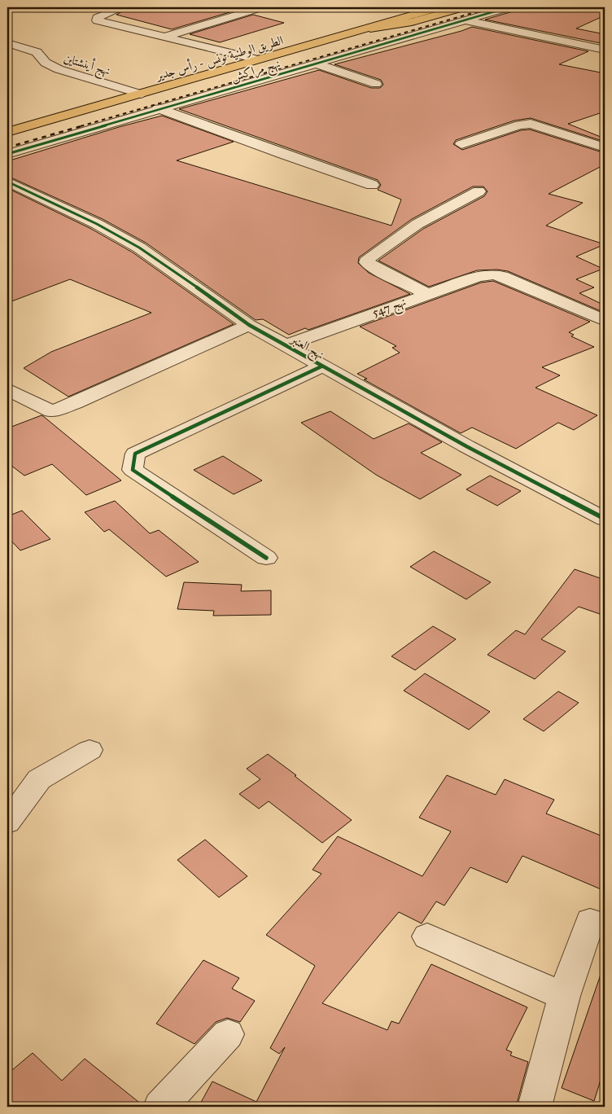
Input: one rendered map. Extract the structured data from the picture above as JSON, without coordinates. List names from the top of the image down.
{
  "streets": {
    "main road": ["الطريق الوطنية تونس - رأس جدير"],
    "street": [
      "نهج أينشتاين",
      "نهج مراكش",
      "نهج 547",
      "نهج العنبر"
    ]
  },
  "crossings": [
    ["الطريق الوطنية تونس - رأس جدير", "نهج أينشتاين"],
    ["نهج 547", "نهج العنبر"]
  ]
}
